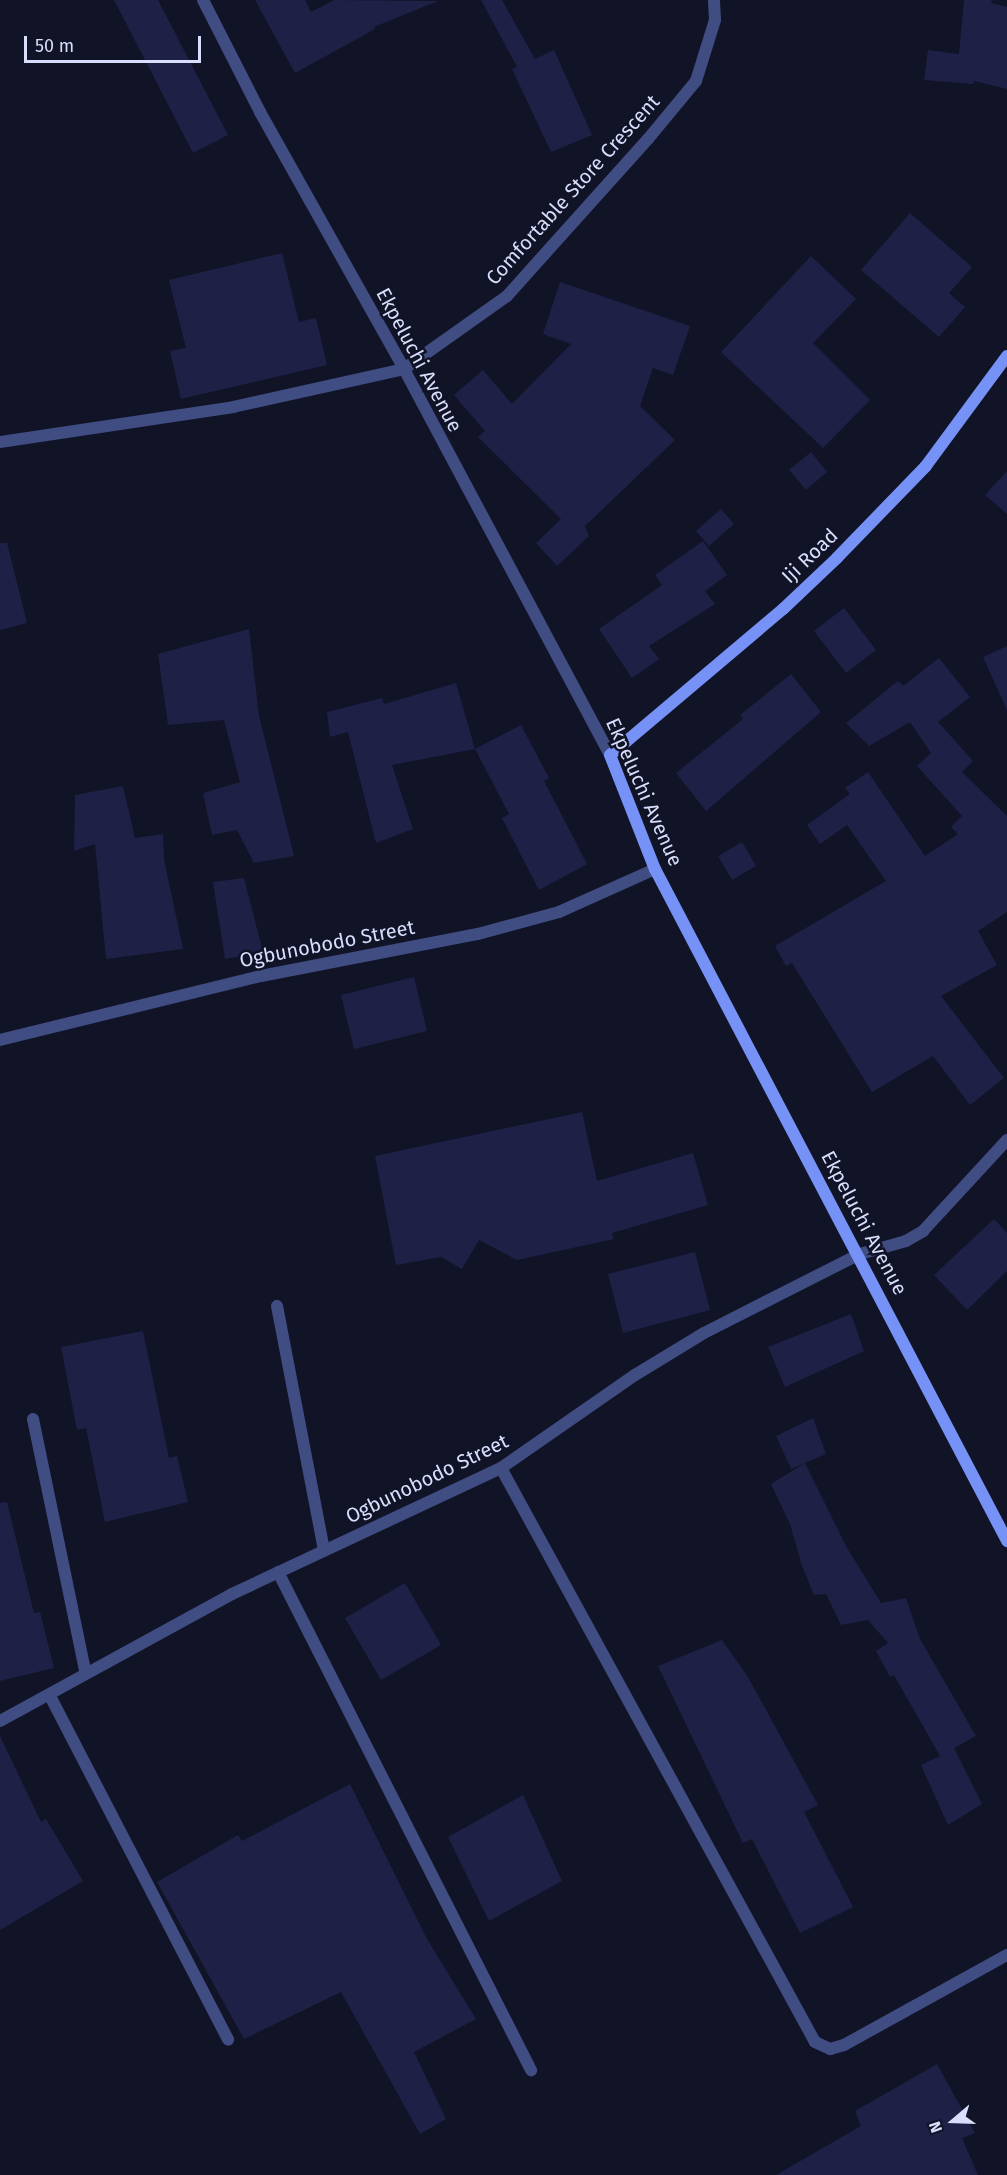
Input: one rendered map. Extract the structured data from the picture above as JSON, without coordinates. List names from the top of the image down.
{
  "streets": {
    "street": [
      "Comfortable Store Crescent",
      "Ekpeluchi Avenue",
      "Iji Road",
      "Ogbunobodo Street"
    ]
  },
  "crossings": [
    ["Comfortable Store Crescent", "Ekpeluchi Avenue"],
    ["Ekpeluchi Avenue", "Iji Road"],
    ["Ekpeluchi Avenue", "Ogbunobodo Street"]
  ],
  "scale_bar": "50 m",
  "north": "left"
}
